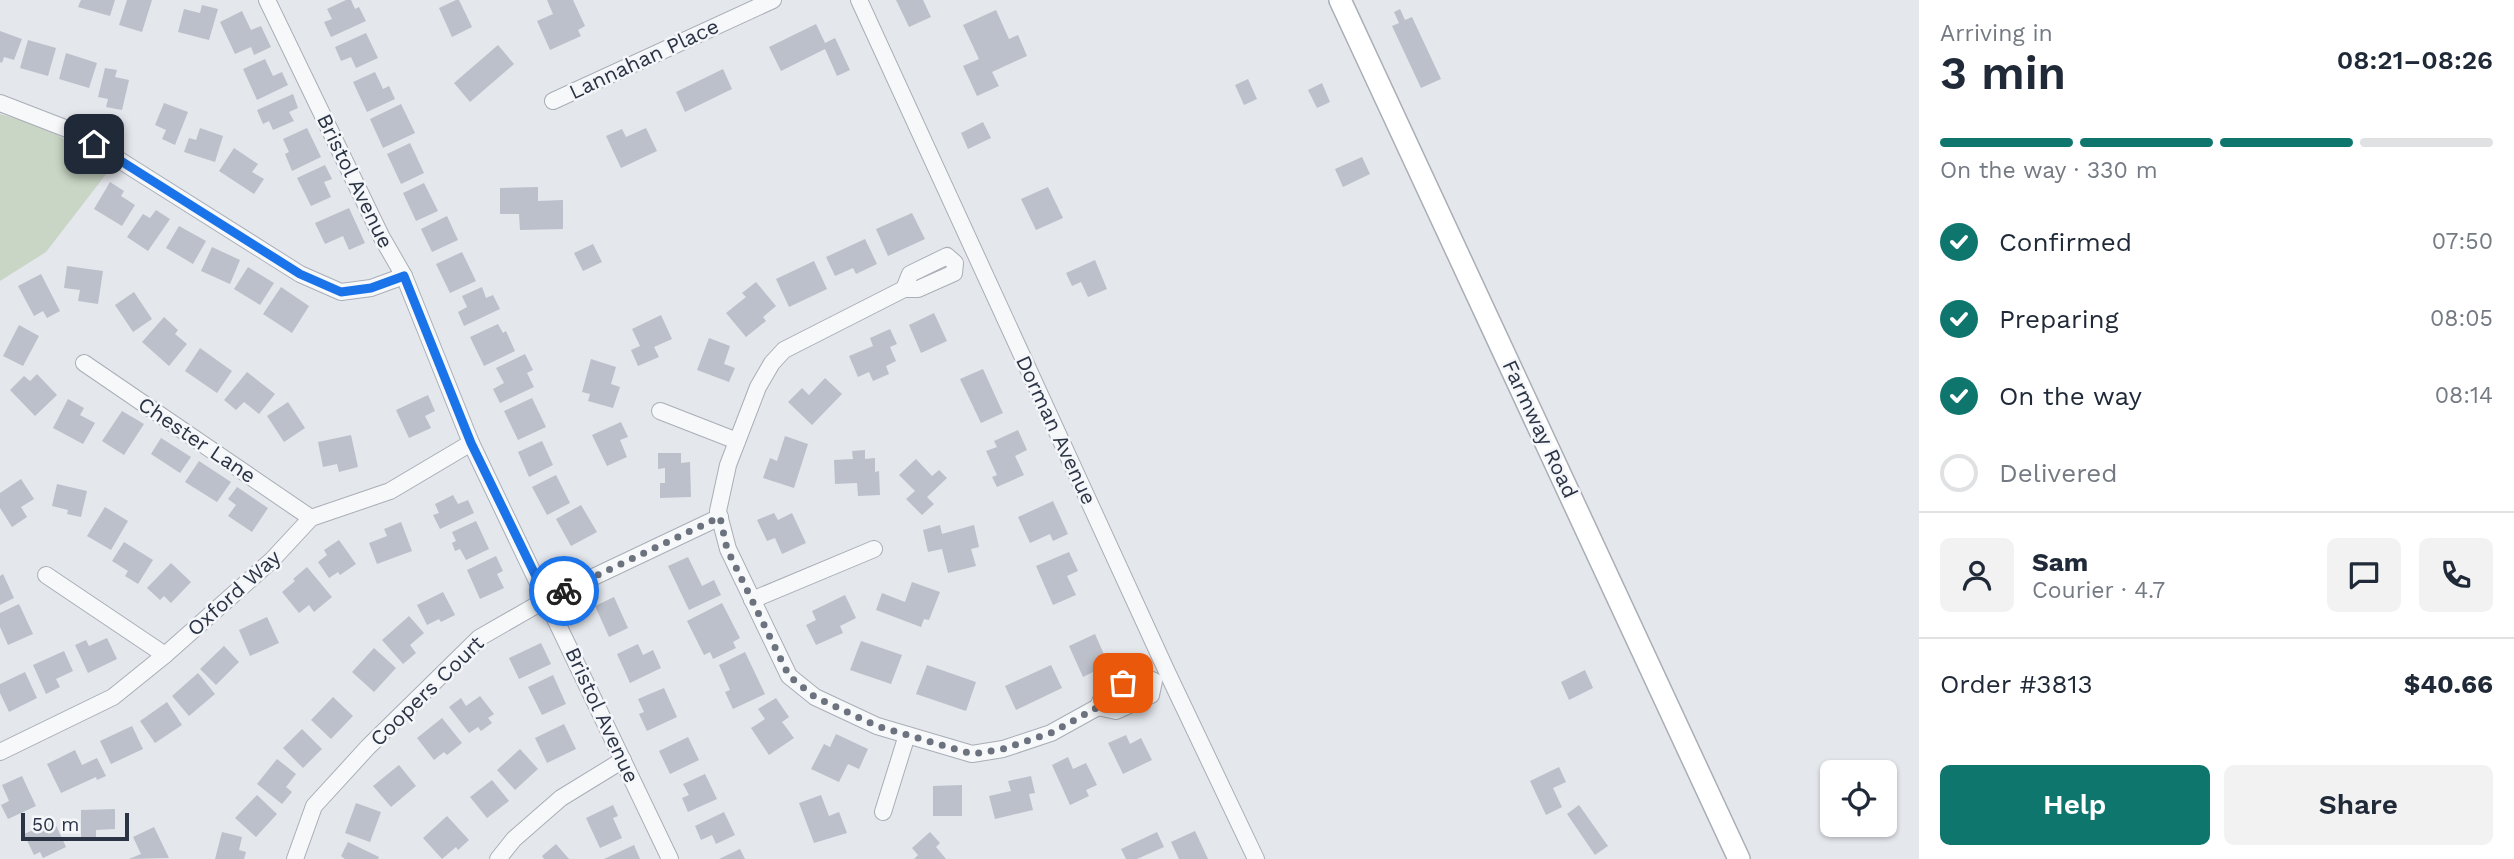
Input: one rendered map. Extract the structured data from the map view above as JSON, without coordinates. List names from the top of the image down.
{
  "streets": {
    "main road": ["Farmway Road"],
    "street": [
      "Lannahan Place",
      "Bristol Avenue",
      "Dorman Avenue",
      "Chester Lane",
      "Oxford Way",
      "Coopers Court"
    ]
  },
  "crossings": [
    ["Bristol Avenue", "Oxford Way"],
    ["Bristol Avenue", "Coopers Court"],
    ["Chester Lane", "Oxford Way"]
  ],
  "scale_bar": "50 m",
  "page": {
    "heading": ["3 min", "Arriving in", "08:21–08:26"],
    "panel": [
      "Sam",
      "Courier · 4.7",
      "Order #3813",
      "$40.66"
    ],
    "bar": "On the way · 330 m",
    "list": [
      ["Confirmed", "07:50"],
      ["Preparing", "08:05"],
      ["On the way", "08:14"],
      "Delivered"
    ],
    "buttons": ["Help", "Share"],
    "scale": "50 m"
  }
}
